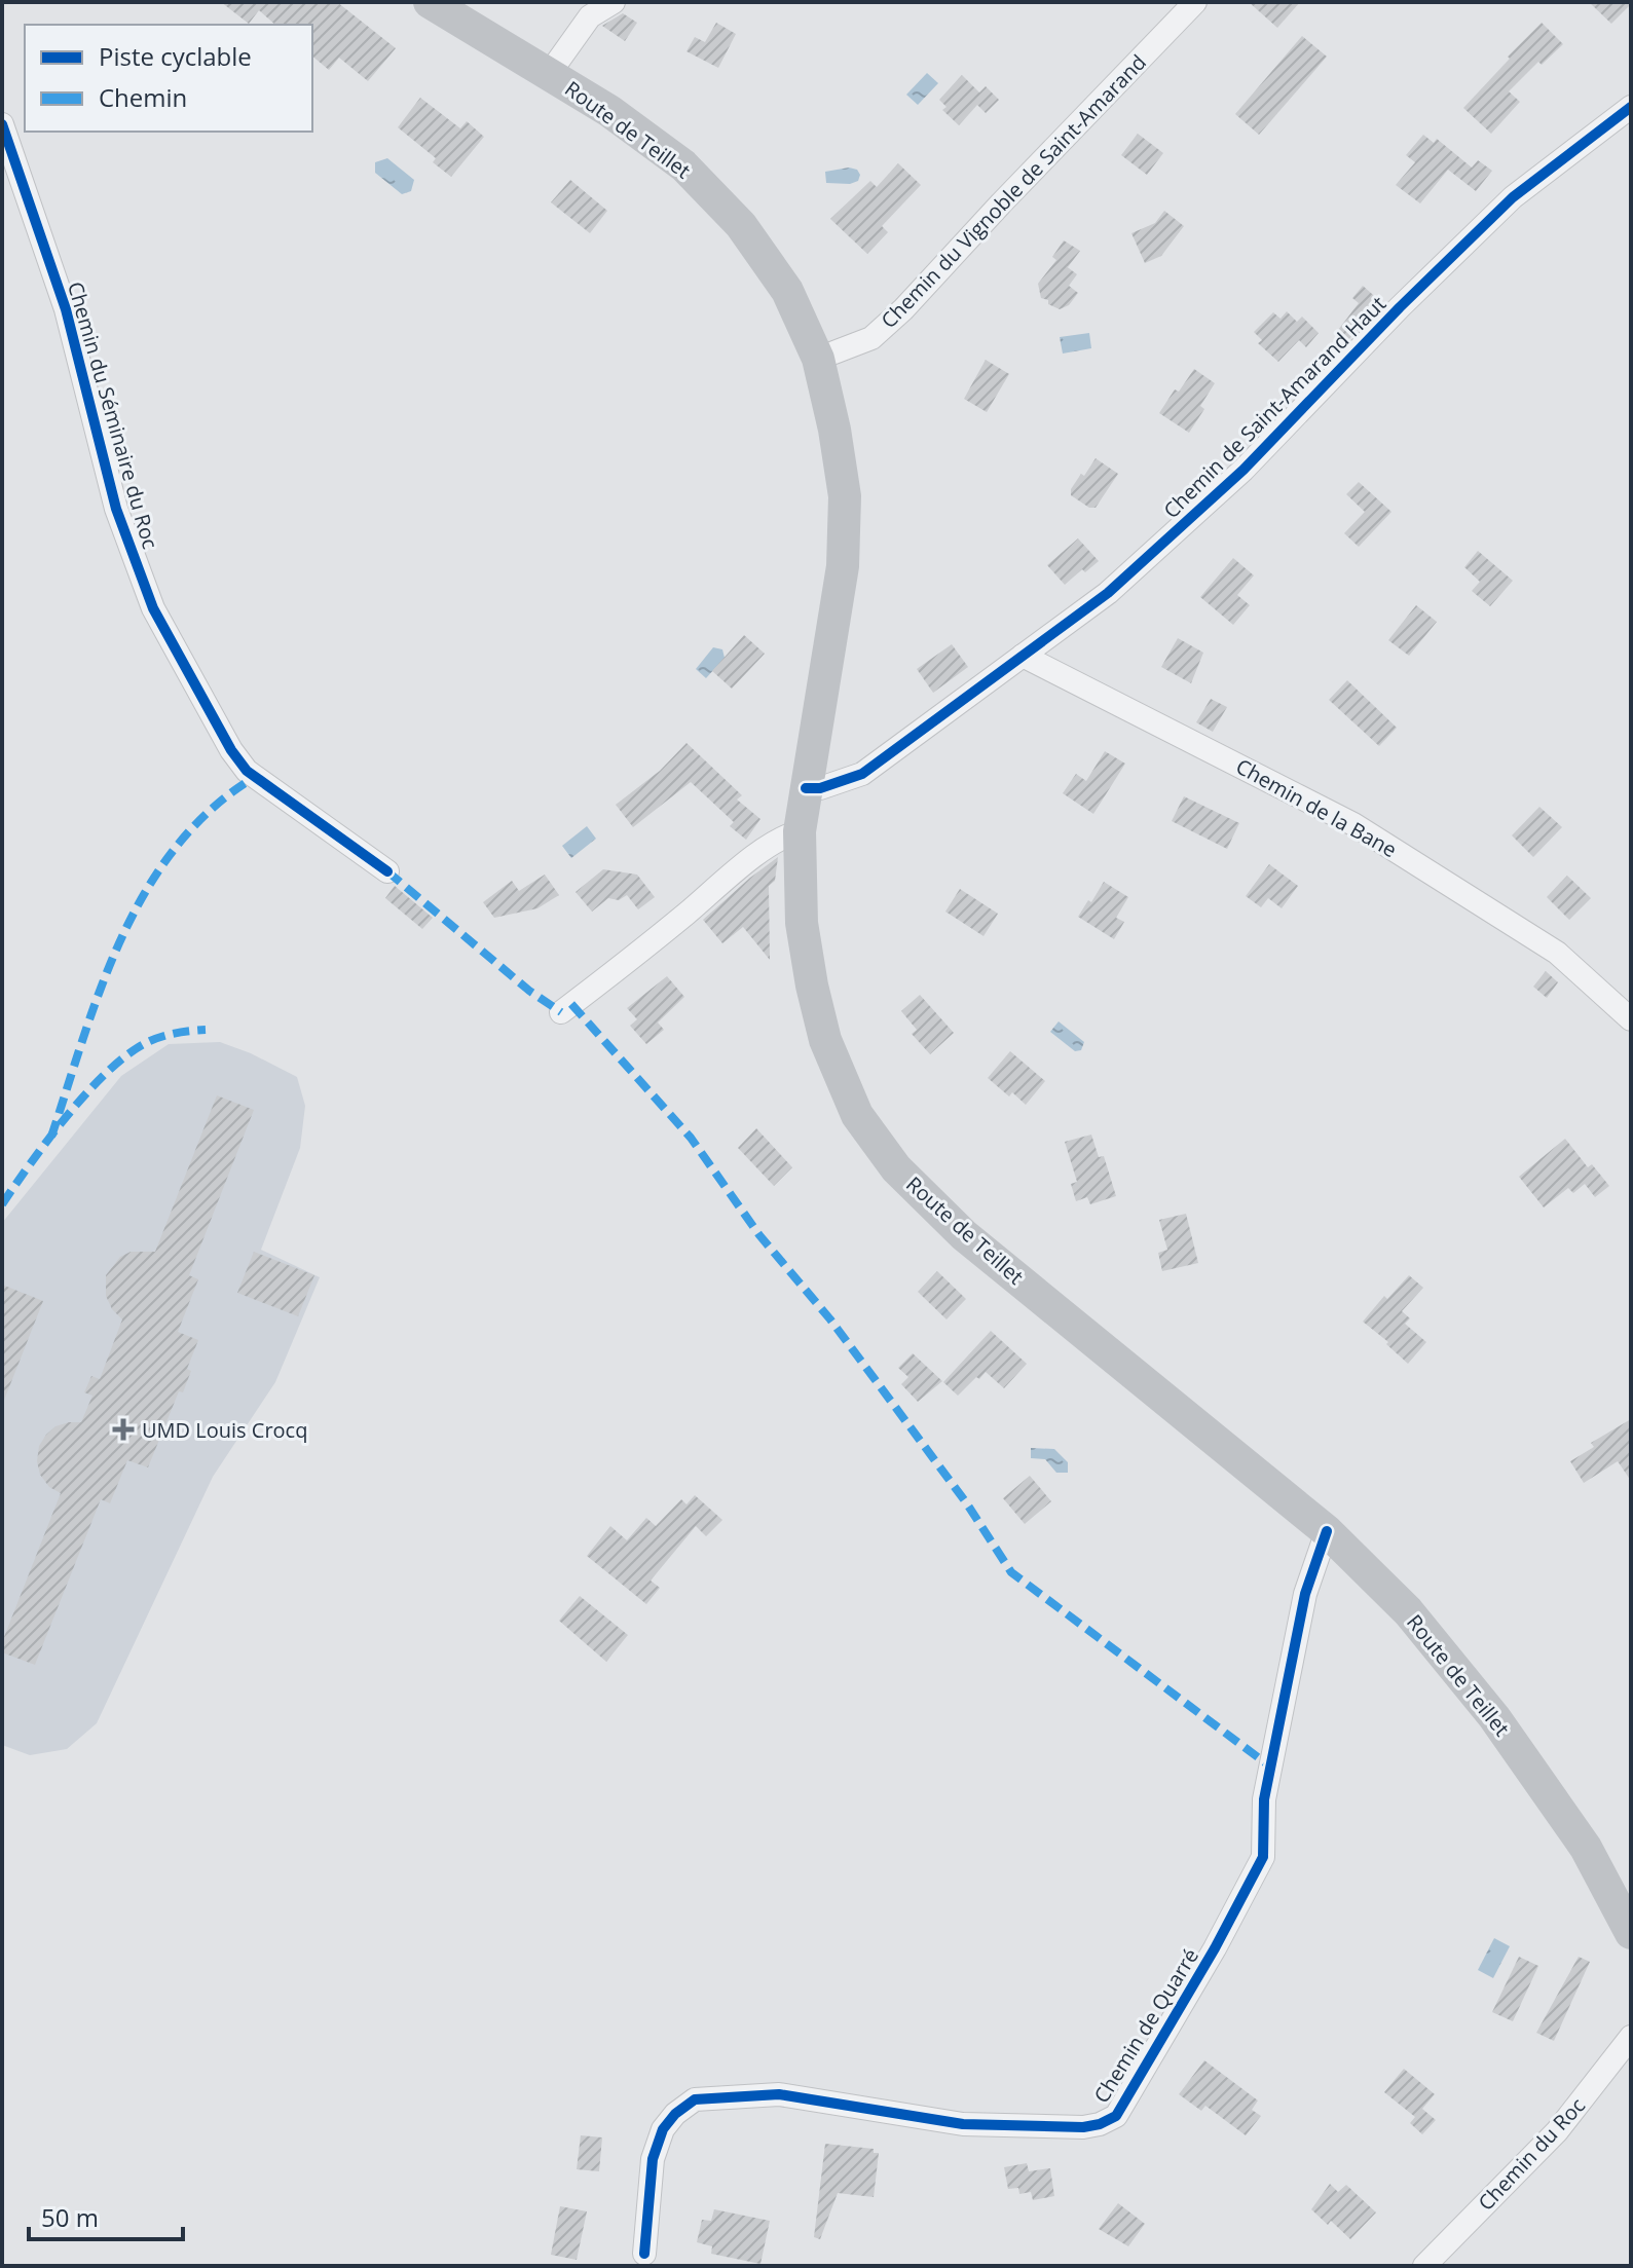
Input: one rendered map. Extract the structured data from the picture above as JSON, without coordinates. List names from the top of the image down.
{
  "streets": {
    "main road": ["Route de Teillet"],
    "street": [
      "Chemin du Vignoble de Saint-Amarand",
      "Chemin de Saint-Amarand Haut",
      "Chemin du Séminaire du Roc",
      "Chemin de la Bane",
      "Chemin de Quarré",
      "Chemin du Roc"
    ]
  },
  "crossings": [
    ["Route de Teillet", "Chemin du Vignoble de Saint-Amarand"],
    ["Route de Teillet", "Chemin de Saint-Amarand Haut"],
    ["Route de Teillet", "Chemin de Quarré"],
    ["Chemin de Saint-Amarand Haut", "Chemin de la Bane"]
  ],
  "places": {
    "health": ["UMD Louis Crocq"]
  },
  "legend": ["Piste cyclable", "Chemin"],
  "scale_bar": "50 m"
}
